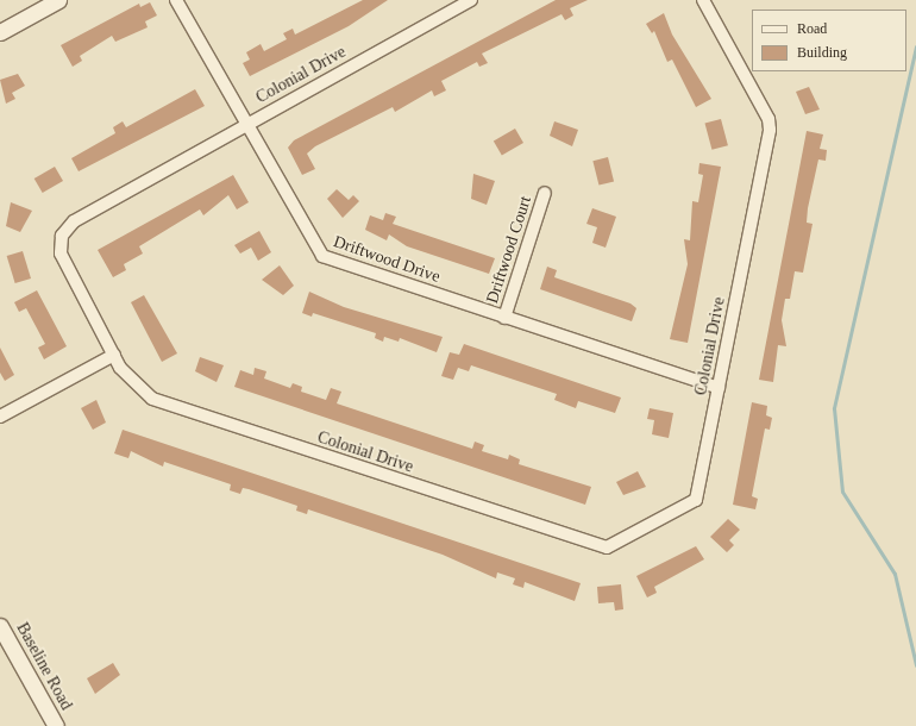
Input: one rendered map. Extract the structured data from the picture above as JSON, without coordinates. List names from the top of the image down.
{
  "streets": {
    "street": [
      "Colonial Drive",
      "Driftwood Court",
      "Driftwood Drive",
      "Baseline Road"
    ]
  },
  "crossings": [
    ["Colonial Drive", "Driftwood Drive"],
    ["Driftwood Court", "Driftwood Drive"]
  ],
  "legend": ["Road", "Building"]
}
